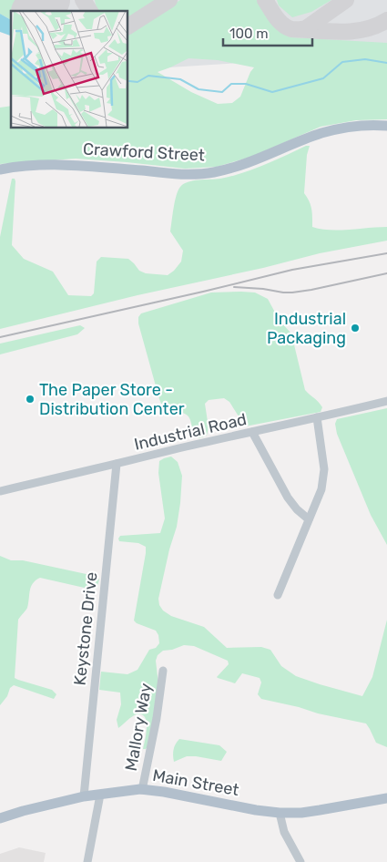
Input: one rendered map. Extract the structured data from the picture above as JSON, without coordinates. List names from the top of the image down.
{
  "streets": {
    "main road": ["Crawford Street", "Main Street"],
    "street": ["Industrial Road", "Keystone Drive", "Mallory Way"]
  },
  "crossings": [
    ["Industrial Road", "Keystone Drive"],
    ["Keystone Drive", "Main Street"],
    ["Mallory Way", "Main Street"]
  ],
  "places": ["Industrial Packaging", "The Paper Store - Distribution Center"],
  "scale_bar": "100 m"
}
